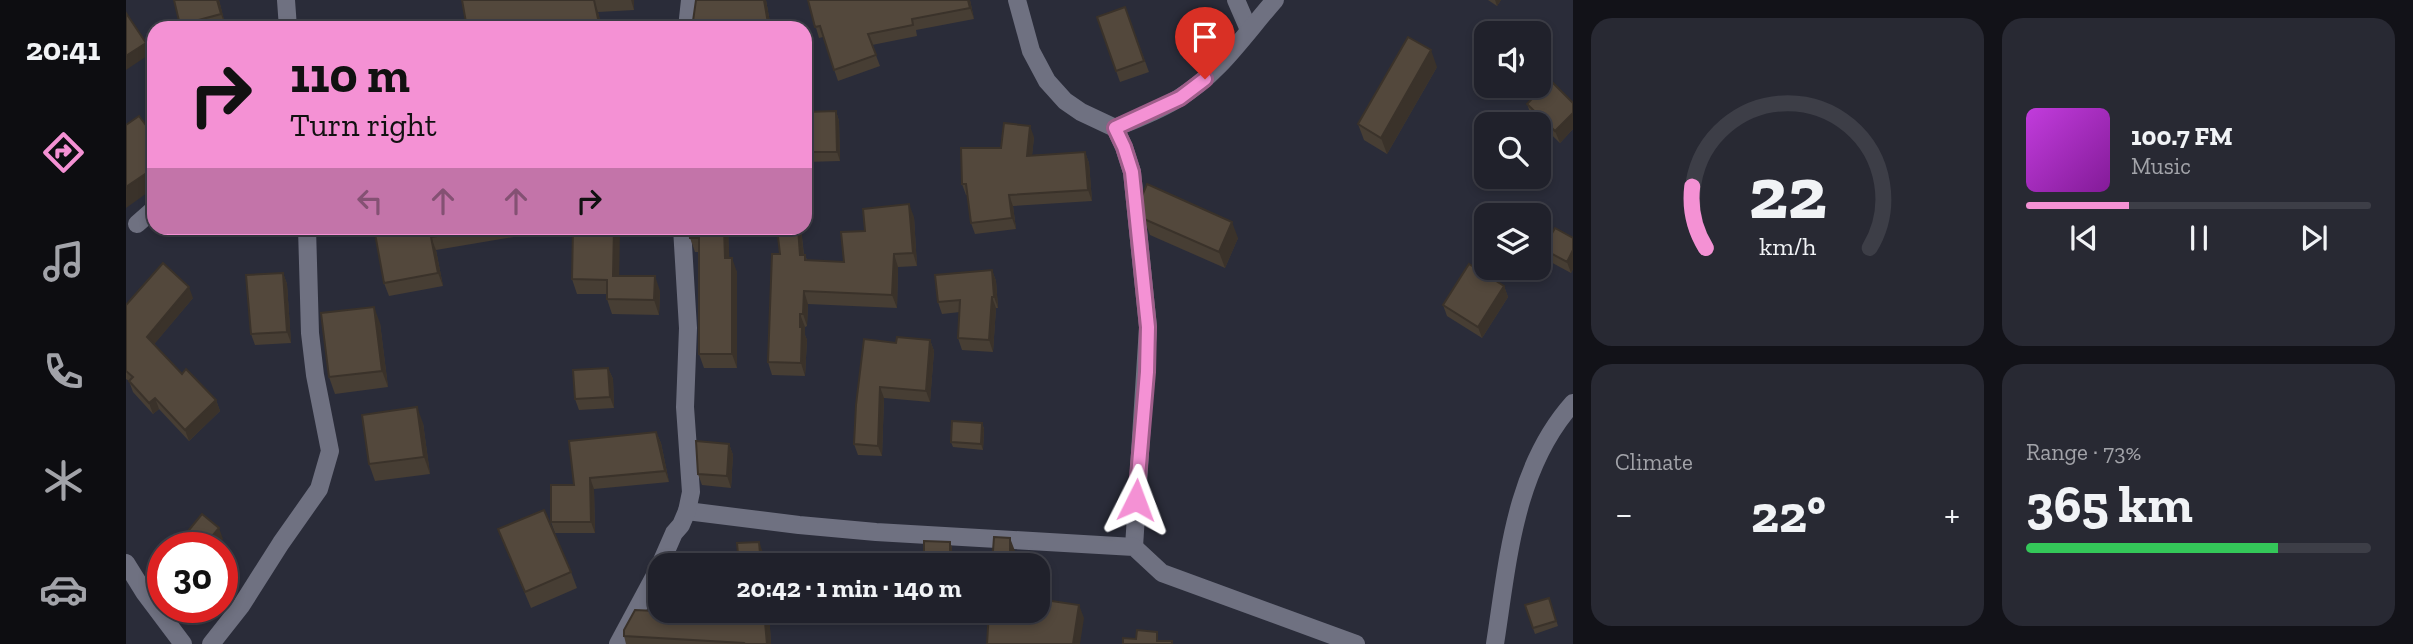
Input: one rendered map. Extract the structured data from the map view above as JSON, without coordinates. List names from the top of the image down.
{
  "page": {
    "tabs": "20:41",
    "turn": ["110 m", "Turn right"],
    "song": ["100.7 FM", "Music"],
    "tile": [
      "Climate",
      ["Range · 73%", "365 km"]
    ],
    "heat": ["−", "22°", "+"],
    "limit": "30",
    "trip": "20:42 · 1 min · 140 m",
    "gauge": ["22", "km/h"]
  }
}
